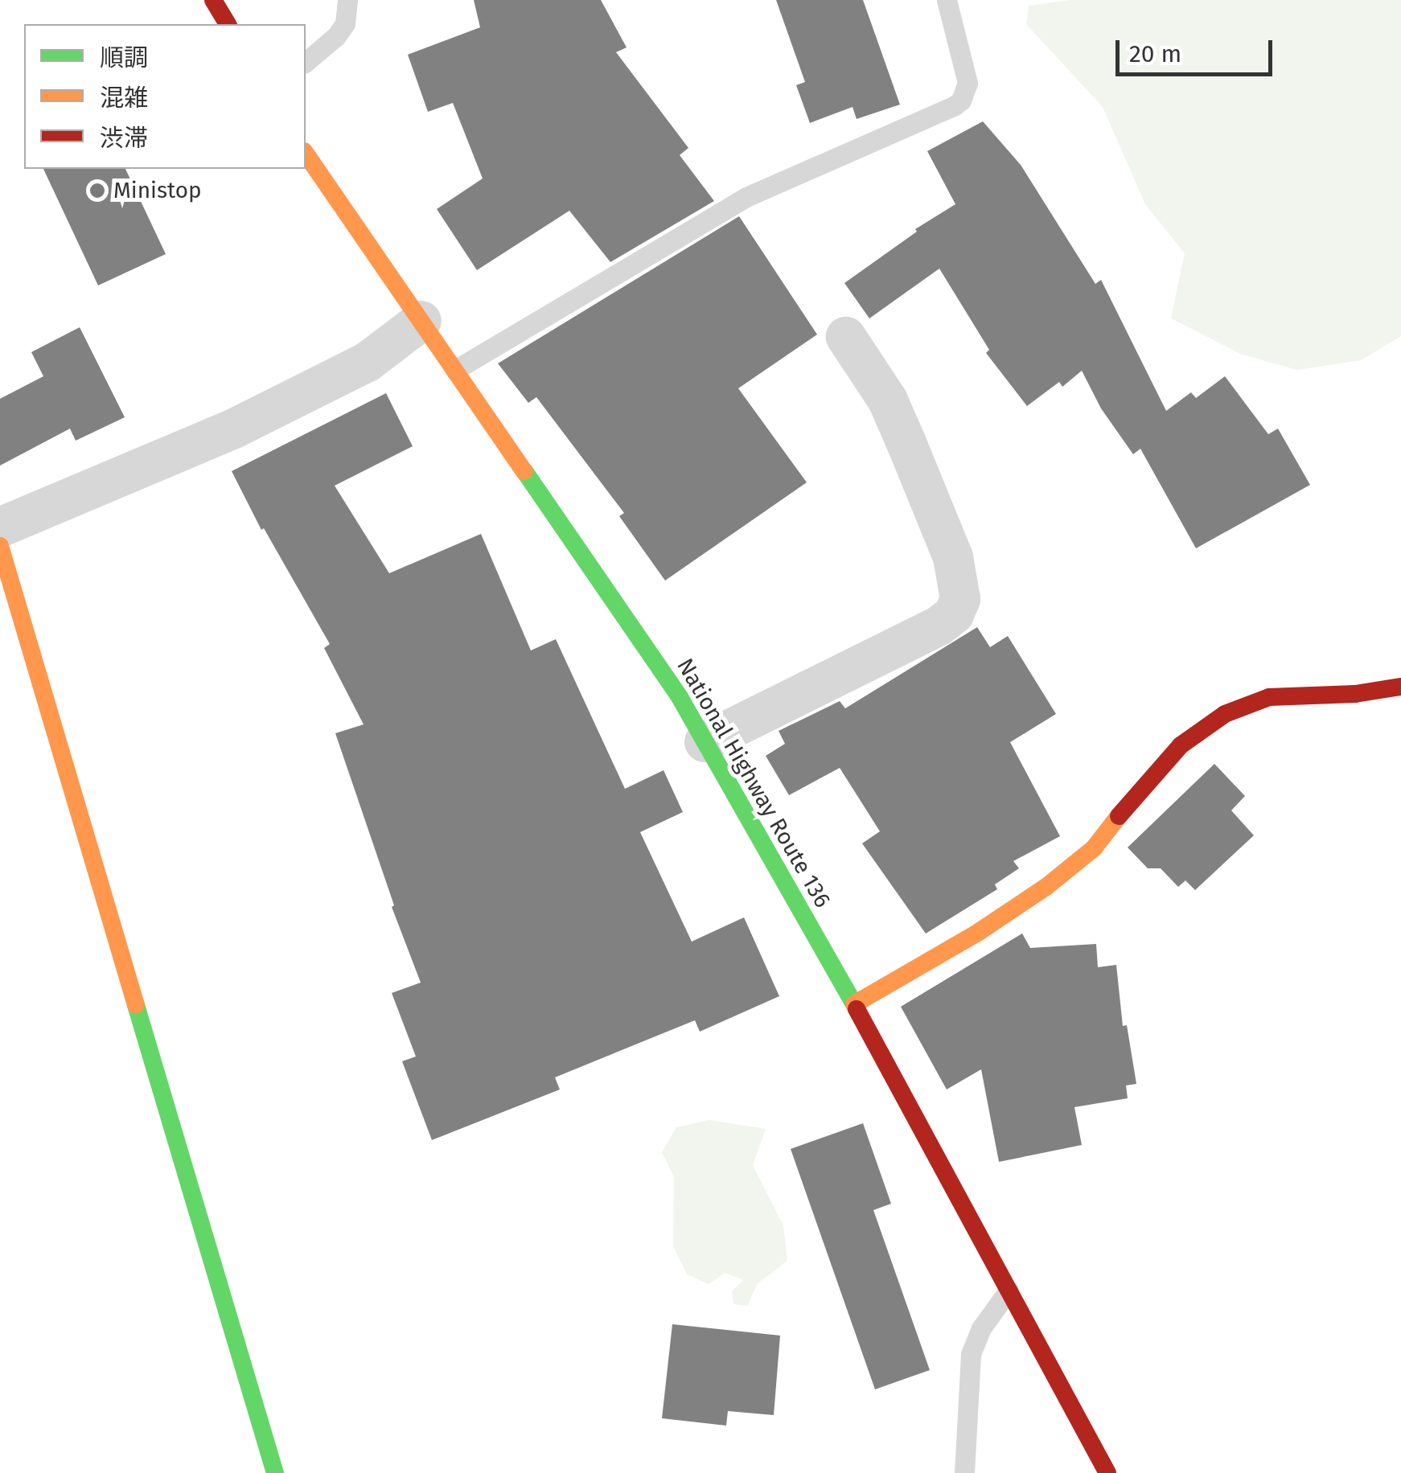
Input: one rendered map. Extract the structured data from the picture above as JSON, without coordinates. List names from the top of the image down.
{
  "streets": {
    "main road": ["National Highway Route 136"]
  },
  "places": ["Ministop"],
  "legend": ["順調", "混雑", "渋滞"],
  "scale_bar": "20 m"
}
